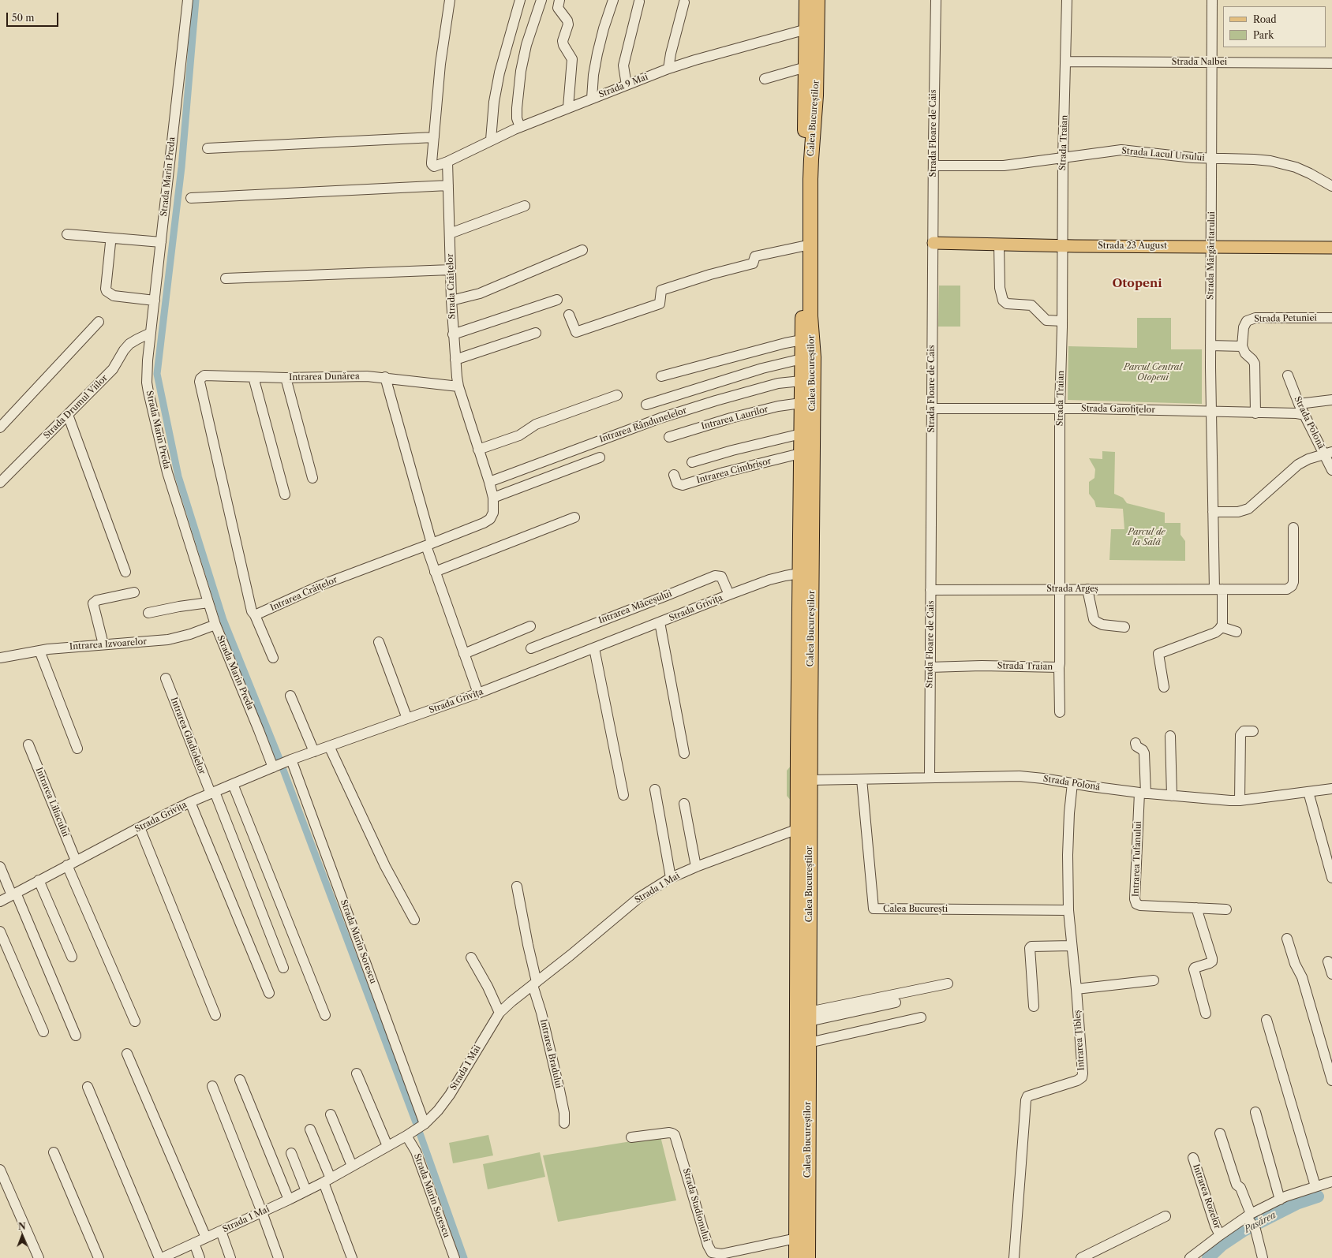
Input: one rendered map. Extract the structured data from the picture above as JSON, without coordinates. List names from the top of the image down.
{
  "streets": {
    "highway": ["Calea Bucureștilor"],
    "main road": ["Strada 23 August"],
    "street": [
      "Strada Nalbei",
      "Strada 9 Mai",
      "Strada Floare de Cais",
      "Strada Traian",
      "Strada Lacul Ursului",
      "Strada Marin Preda",
      "Strada Mărgăritarului",
      "Strada Crăițelor",
      "Strada Petuniei",
      "Intrarea Dunărea",
      "Strada Drumul Viilor",
      "Strada Garofițelor",
      "Intrarea Laurilor",
      "Strada Polonă",
      "Intrarea Rândunelelor",
      "Intrarea Cimbrișor",
      "Strada Argeș",
      "Intrarea Crăițelor",
      "Intrarea Măceșului",
      "Strada Grivița",
      "Intrarea Izvoarelor",
      "Intrarea Gladiolelor",
      "Intrarea Liliacului",
      "Intrarea Tufanului",
      "Strada 1 Mai",
      "Calea București",
      "Strada Marin Sorescu",
      "Intrarea Țibleș",
      "Intrarea Bradului",
      "Intrarea Rozelor",
      "Strada Stadionului"
    ]
  },
  "crossings": [
    ["Strada Nalbei", "Strada Traian"],
    ["Strada Nalbei", "Strada Mărgăritarului"],
    ["Strada 9 Mai", "Calea Bucureștilor"],
    ["Strada 9 Mai", "Strada Crăițelor"],
    ["Calea Bucureștilor", "Intrarea Laurilor"],
    ["Calea Bucureștilor", "Strada Polonă"],
    ["Calea Bucureștilor", "Intrarea Rândunelelor"],
    ["Calea Bucureștilor", "Intrarea Cimbrișor"],
    ["Calea Bucureștilor", "Strada Grivița"],
    ["Calea Bucureștilor", "Strada 1 Mai"],
    ["Calea Bucureștilor", "Strada Stadionului"],
    ["Strada Floare de Cais", "Strada Traian"],
    ["Strada Floare de Cais", "Strada Lacul Ursului"],
    ["Strada Floare de Cais", "Strada 23 August"],
    ["Strada Floare de Cais", "Strada Garofițelor"],
    ["Strada Floare de Cais", "Strada Polonă"],
    ["Strada Floare de Cais", "Strada Argeș"],
    ["Strada Traian", "Strada Lacul Ursului"],
    ["Strada Traian", "Strada 23 August"],
    ["Strada Traian", "Strada Garofițelor"],
    ["Strada Traian", "Strada Argeș"],
    ["Strada Lacul Ursului", "Strada Mărgăritarului"],
    ["Strada Marin Preda", "Strada Drumul Viilor"],
    ["Strada Marin Preda", "Strada Grivița"],
    ["Strada Marin Preda", "Intrarea Izvoarelor"],
    ["Strada 23 August", "Strada Mărgăritarului"],
    ["Strada Mărgăritarului", "Strada Garofițelor"],
    ["Strada Crăițelor", "Intrarea Dunărea"],
    ["Strada Crăițelor", "Intrarea Rândunelelor"],
    ["Strada Crăițelor", "Intrarea Crăițelor"],
    ["Intrarea Dunărea", "Intrarea Crăițelor"],
    ["Strada Garofițelor", "Strada Polonă"],
    ["Strada Polonă", "Intrarea Tufanului"],
    ["Strada Polonă", "Calea București"],
    ["Strada Polonă", "Intrarea Țibleș"],
    ["Intrarea Măceșului", "Strada Grivița"],
    ["Strada Grivița", "Intrarea Gladiolelor"],
    ["Strada Grivița", "Intrarea Liliacului"],
    ["Strada Grivița", "Strada Marin Sorescu"],
    ["Strada 1 Mai", "Strada Marin Sorescu"],
    ["Strada 1 Mai", "Intrarea Bradului"],
    ["Calea București", "Intrarea Țibleș"]
  ],
  "districts": ["Otopeni"],
  "water": ["Pasărea"],
  "parks": ["Parcul Central Otopeni", "Parcul de la Sală"],
  "legend": ["Road", "Park"],
  "scale_bar": "50 m",
  "north": "top"
}
